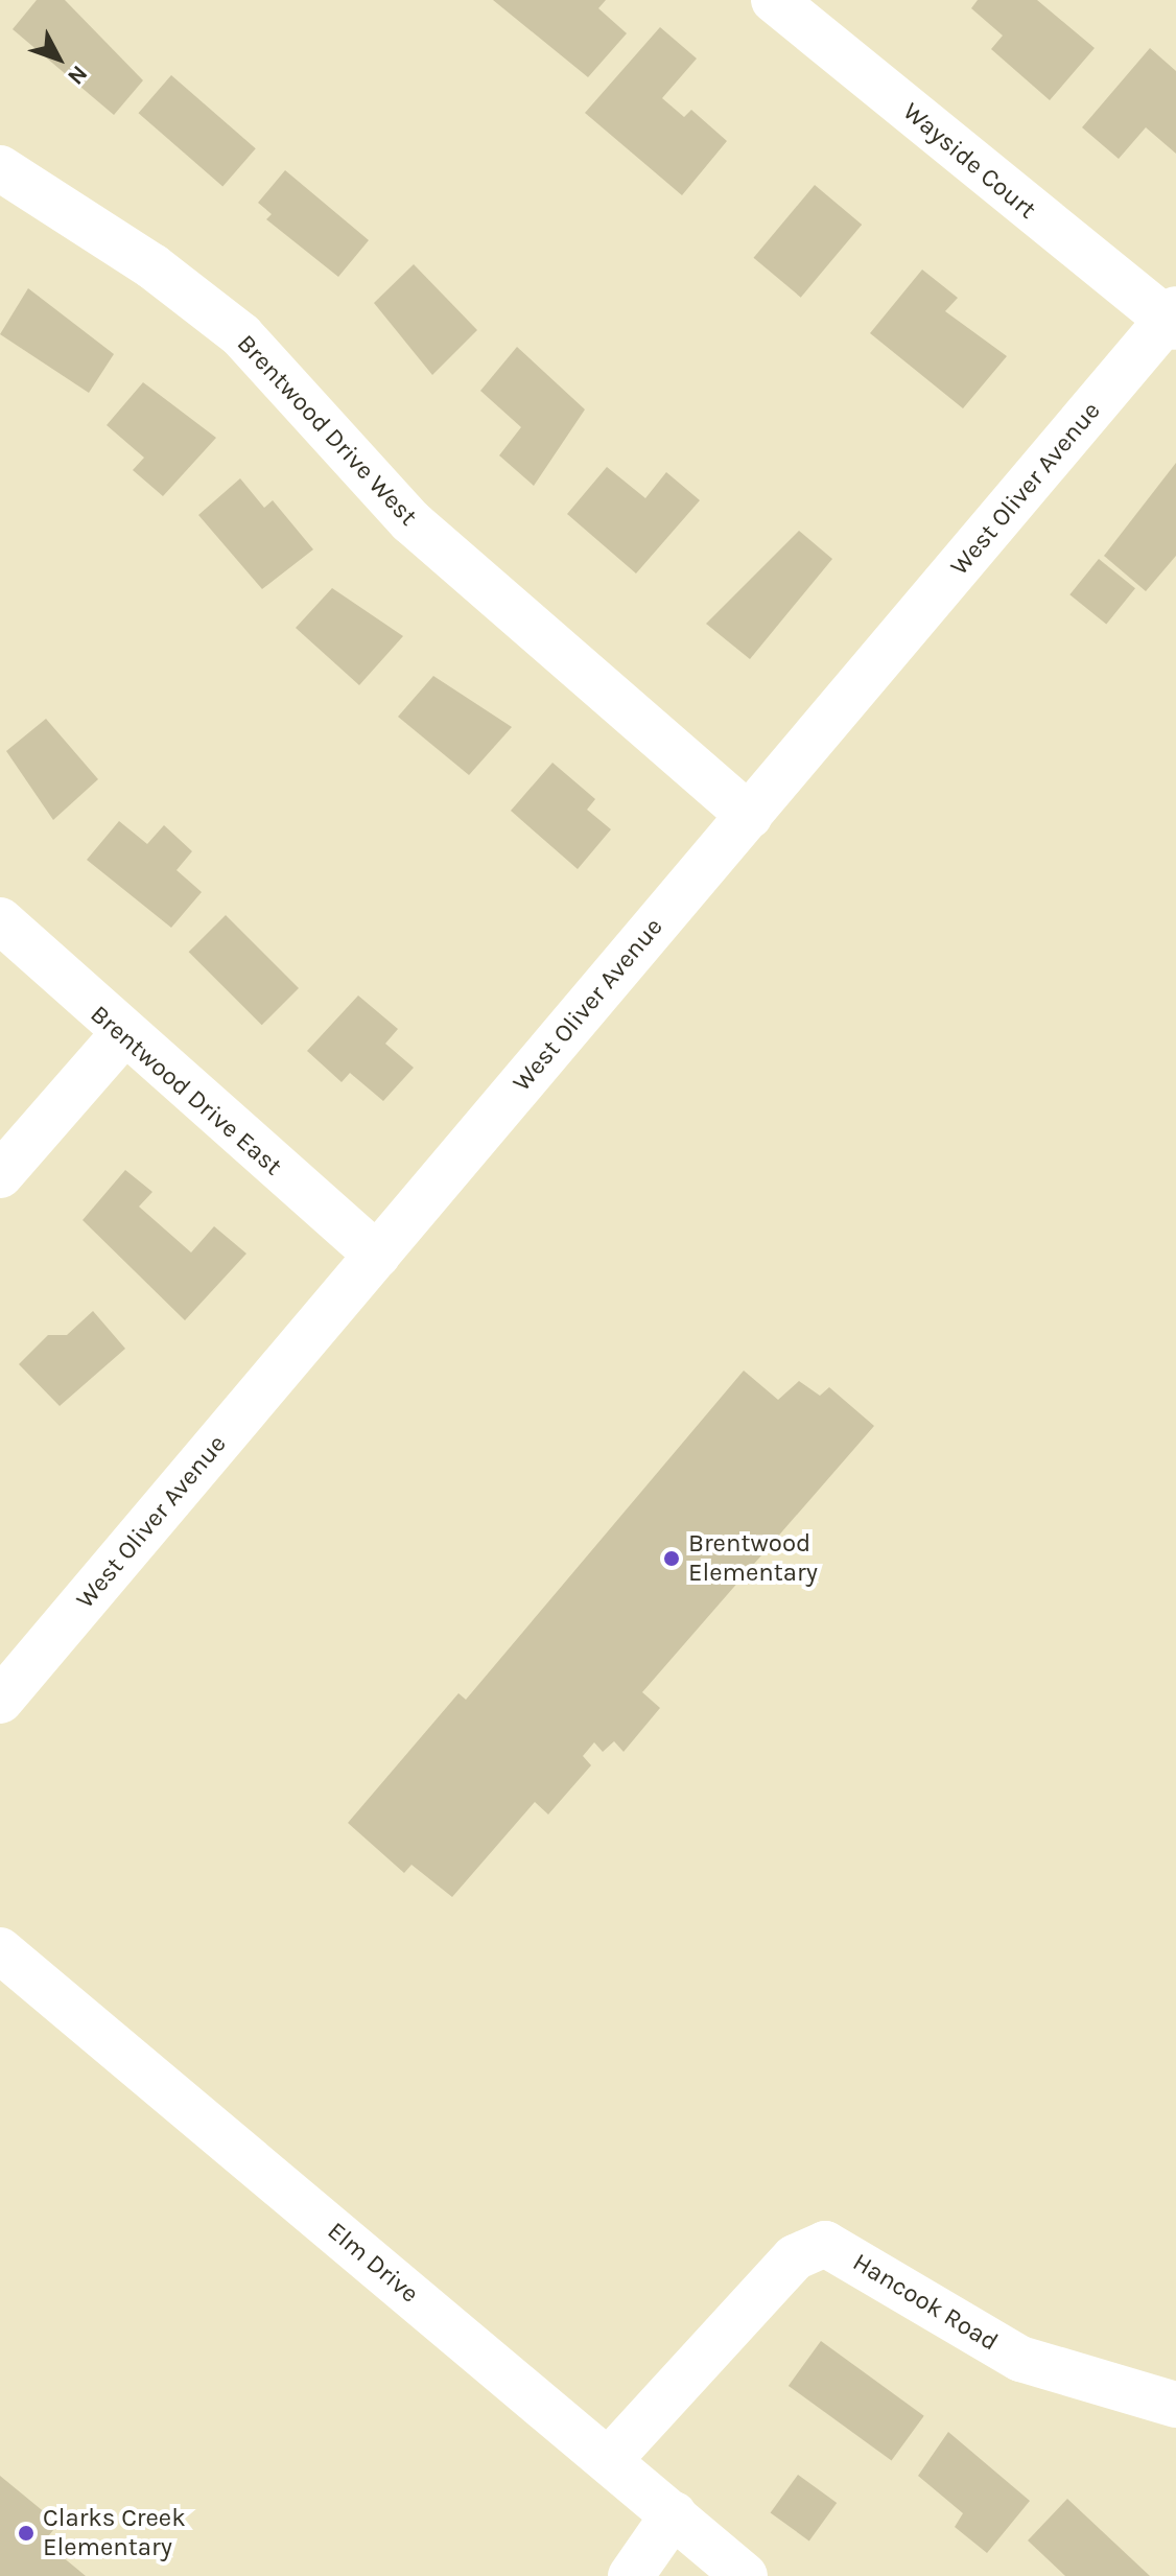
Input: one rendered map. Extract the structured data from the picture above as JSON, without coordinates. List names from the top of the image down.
{
  "streets": {
    "street": [
      "Wayside Court",
      "Brentwood Drive West",
      "West Oliver Avenue",
      "Brentwood Drive East",
      "Elm Drive",
      "Hancook Road"
    ]
  },
  "crossings": [
    ["Wayside Court", "West Oliver Avenue"],
    ["Brentwood Drive West", "West Oliver Avenue"],
    ["West Oliver Avenue", "Brentwood Drive East"],
    ["Elm Drive", "Hancook Road"]
  ],
  "places": ["Brentwood Elementary", "Clarks Creek Elementary"],
  "north": "bottom right"
}
